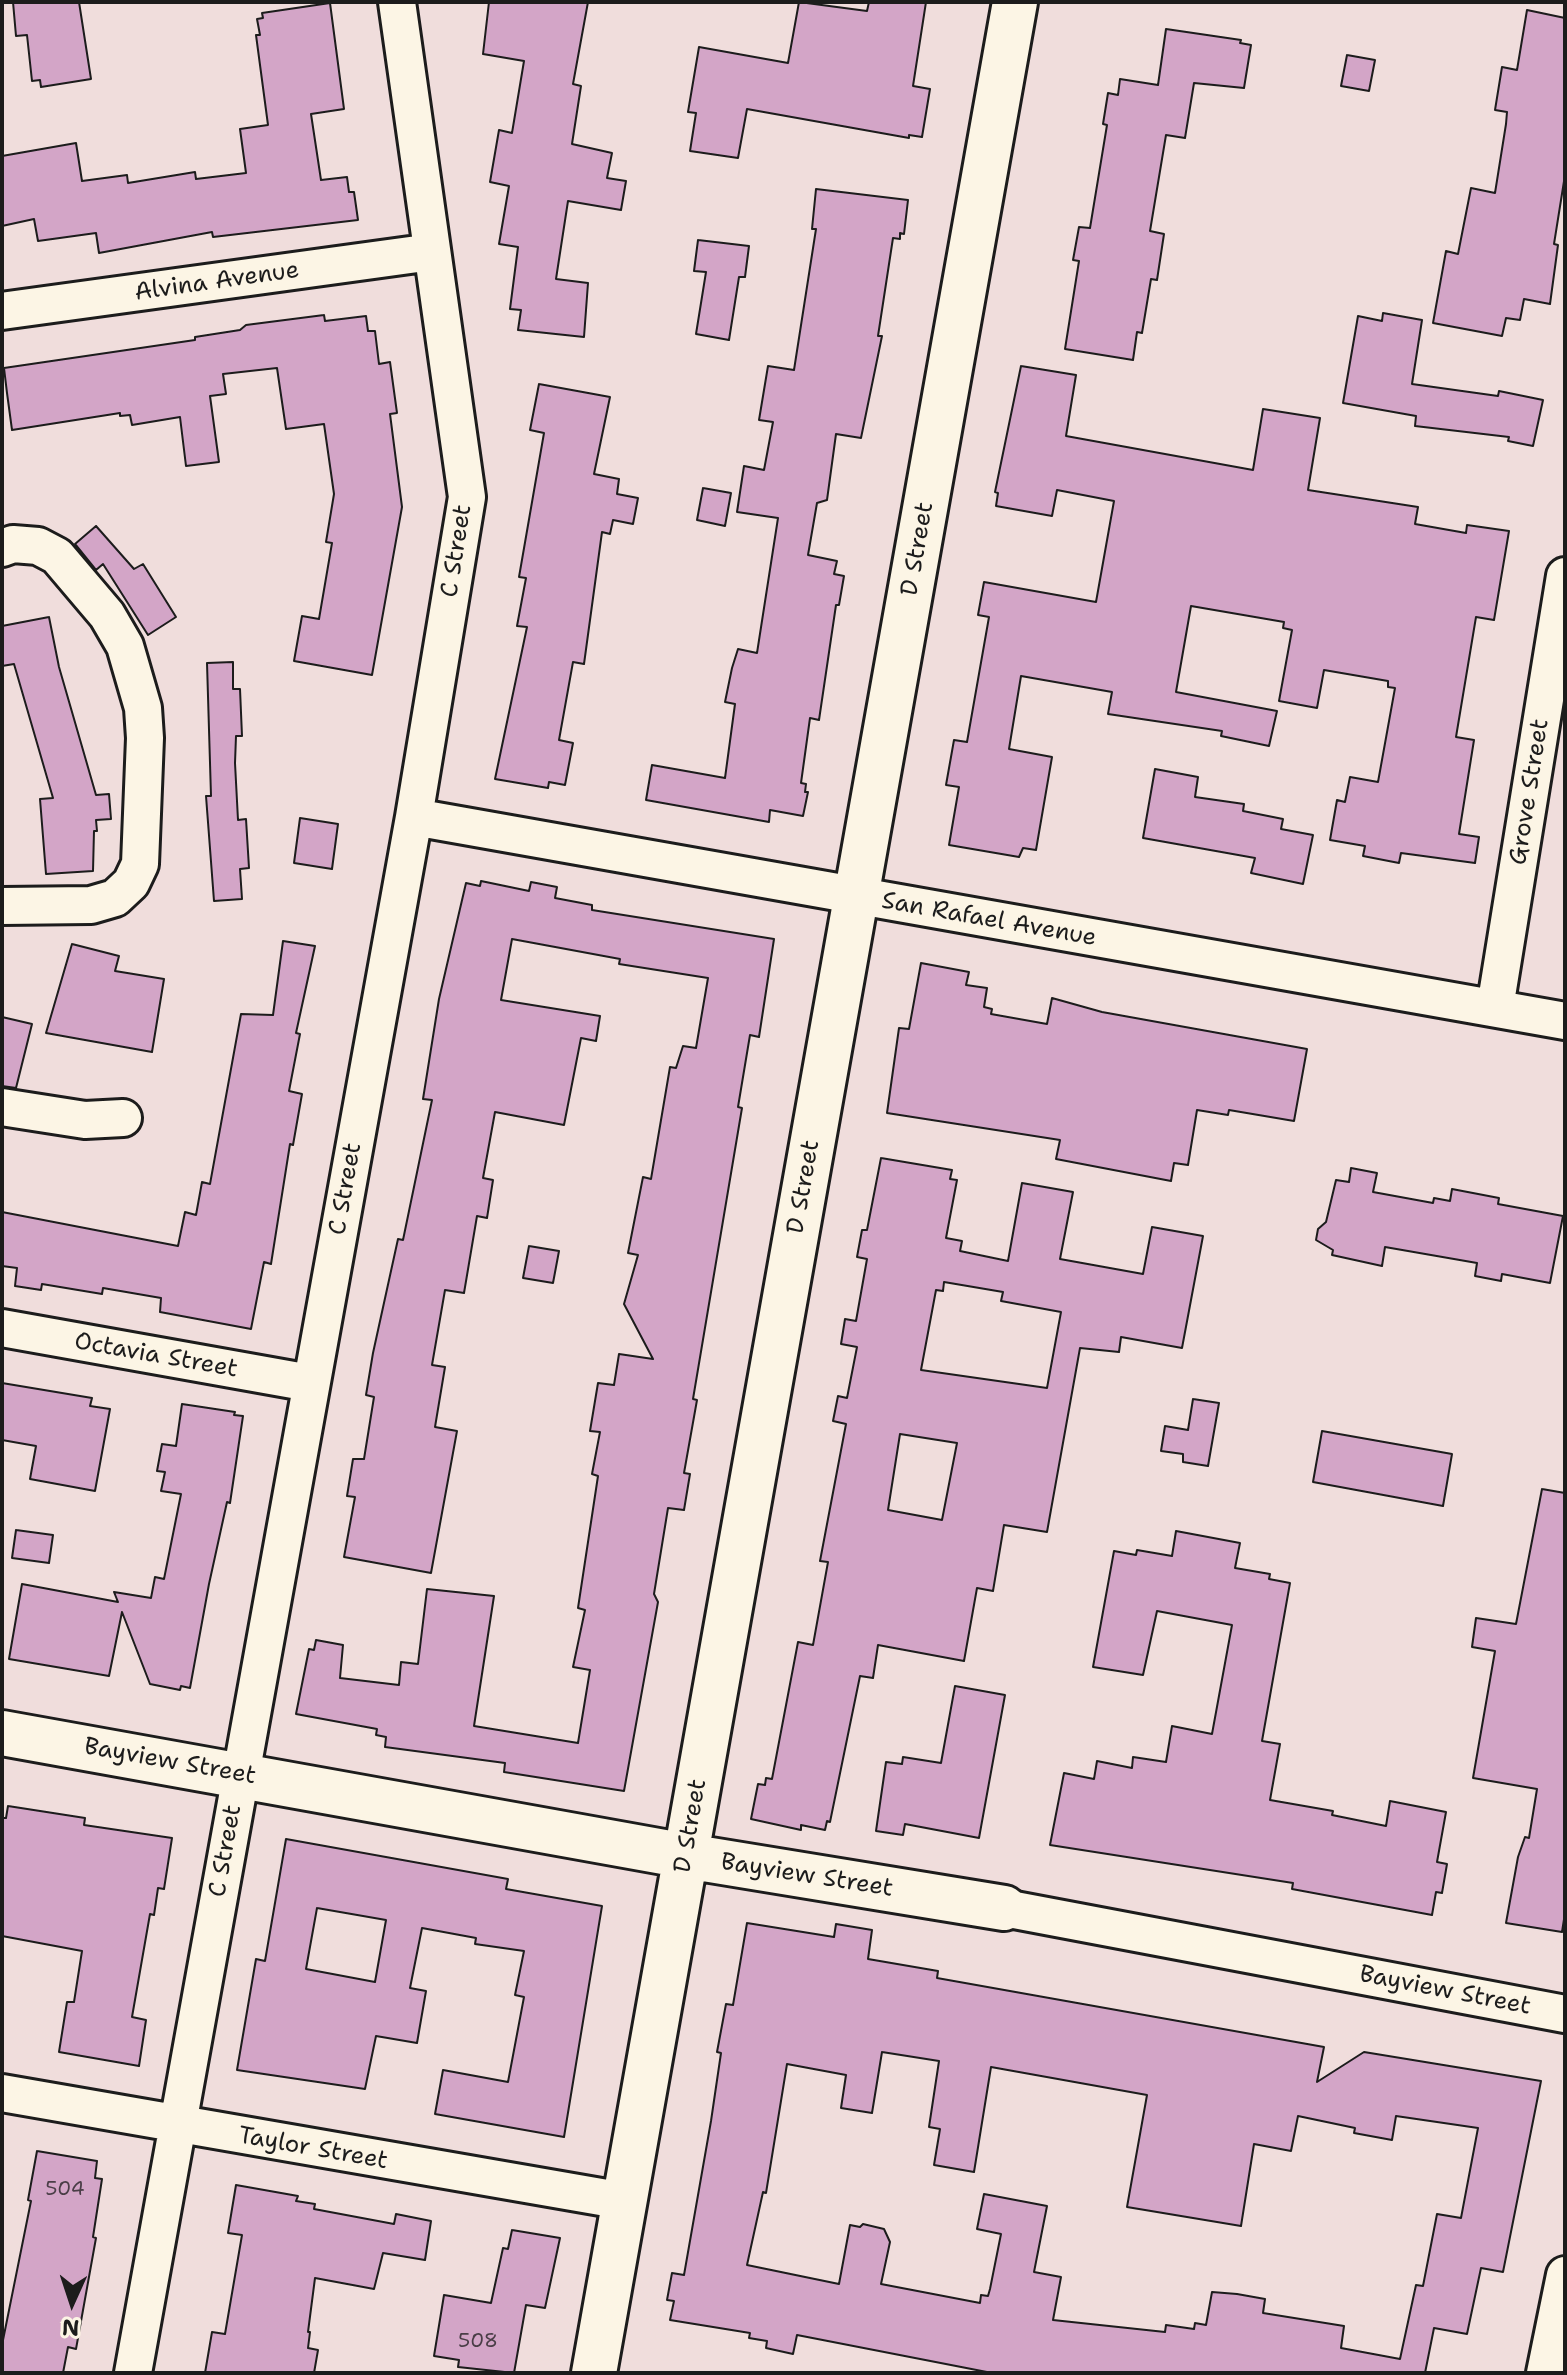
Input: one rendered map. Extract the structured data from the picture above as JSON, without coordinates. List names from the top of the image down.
{
  "streets": {
    "street": [
      "Alvina Avenue",
      "D Street",
      "C Street",
      "Grove Street",
      "San Rafael Avenue",
      "Octavia Street",
      "Bayview Street",
      "Taylor Street"
    ]
  },
  "crossings": [
    ["Alvina Avenue", "C Street"],
    ["D Street", "San Rafael Avenue"],
    ["D Street", "Bayview Street"],
    ["D Street", "Taylor Street"],
    ["C Street", "San Rafael Avenue"],
    ["C Street", "Octavia Street"],
    ["C Street", "Bayview Street"],
    ["C Street", "Taylor Street"],
    ["Grove Street", "San Rafael Avenue"]
  ],
  "house_numbers": ["504", "508"],
  "north": "bottom"
}
